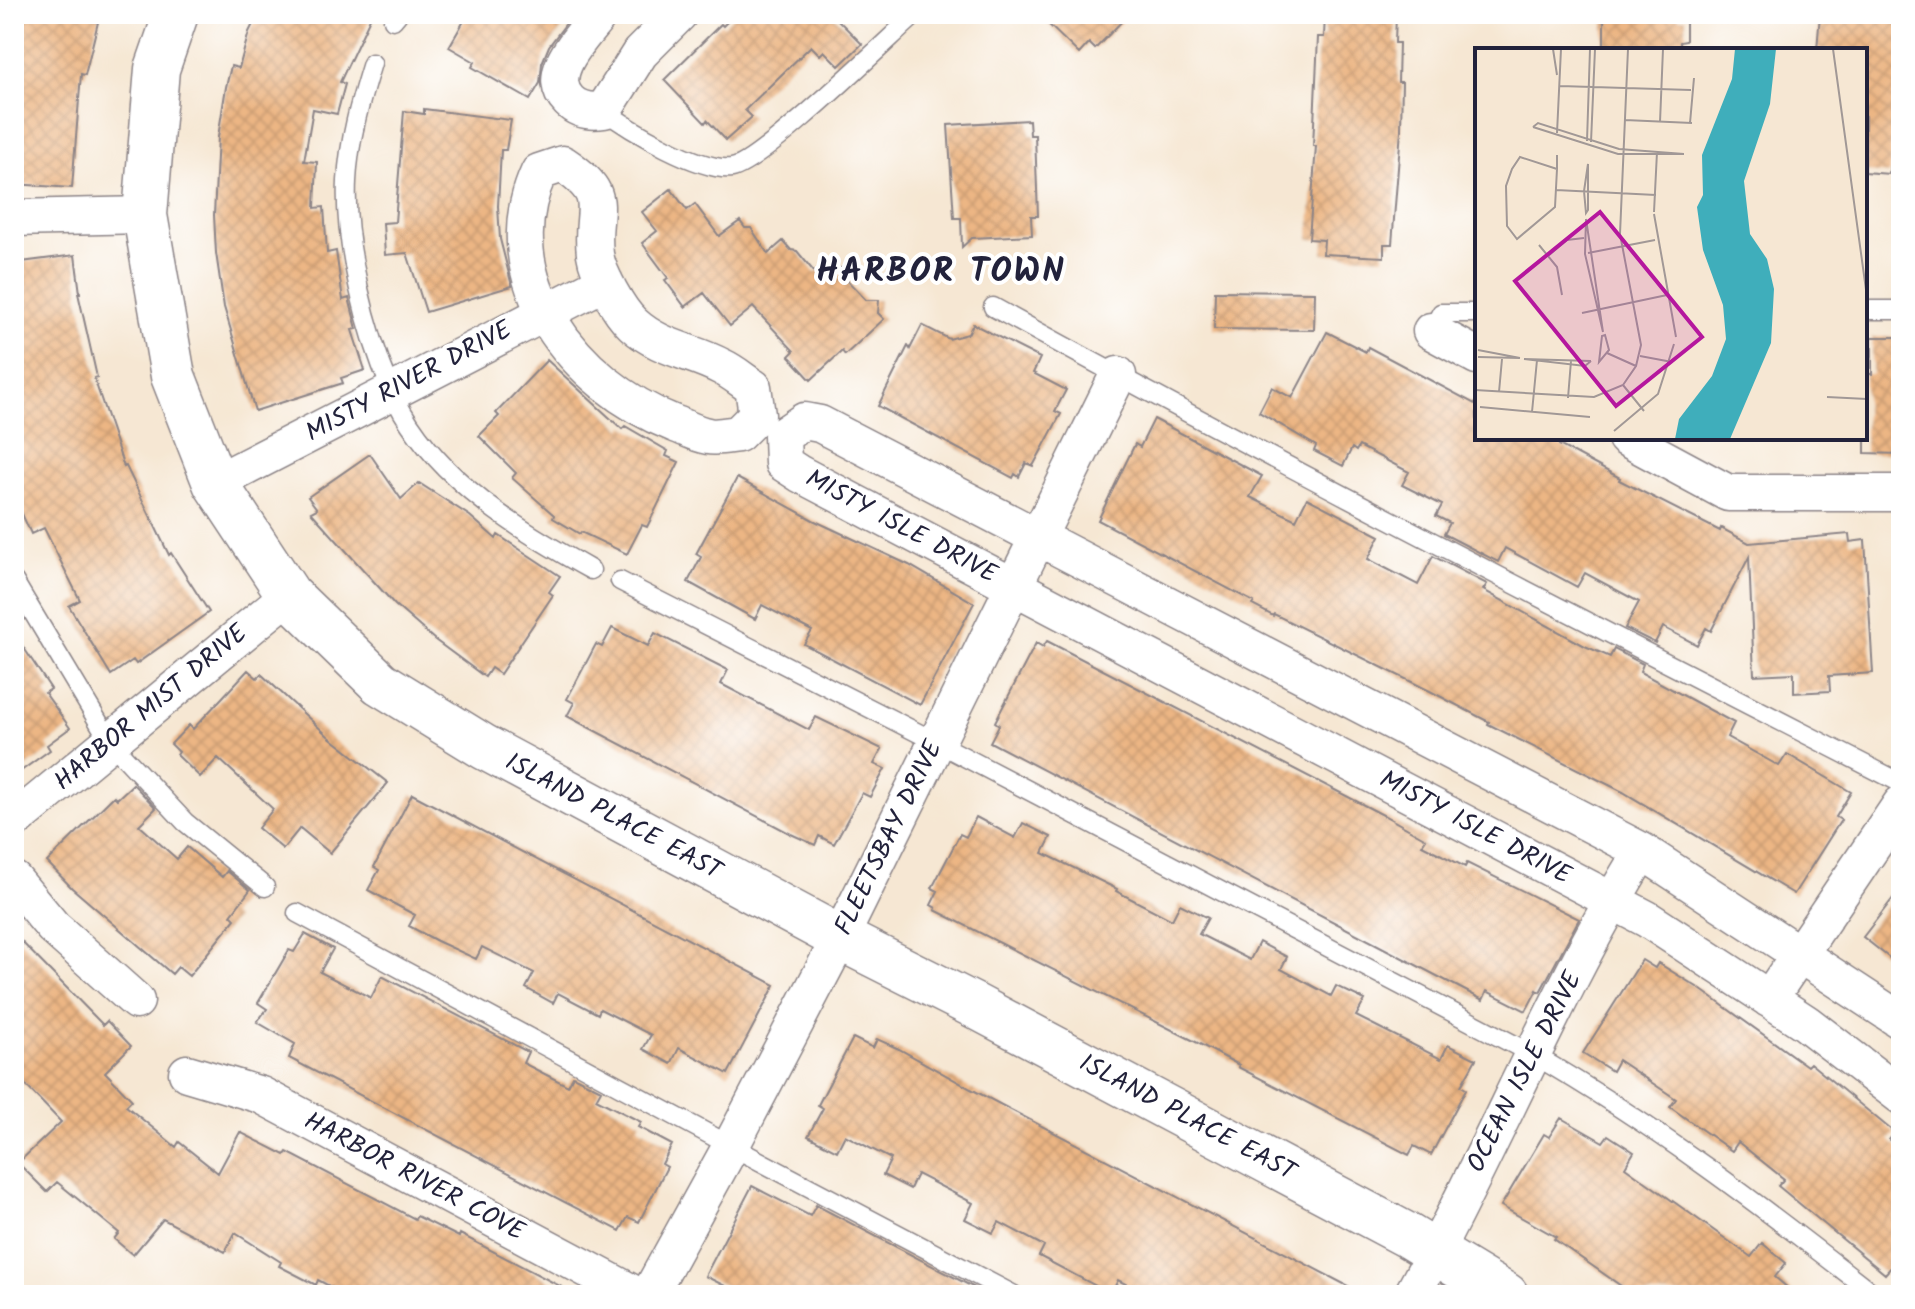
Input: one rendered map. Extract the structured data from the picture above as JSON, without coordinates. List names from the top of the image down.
{
  "streets": {
    "street": [
      "MISTY RIVER DRIVE",
      "MISTY ISLE DRIVE",
      "HARBOR MIST DRIVE",
      "ISLAND PLACE EAST",
      "FLEETSBAY DRIVE",
      "OCEAN ISLE DRIVE",
      "HARBOR RIVER COVE"
    ]
  },
  "crossings": [
    ["MISTY RIVER DRIVE", "ISLAND PLACE EAST"],
    ["MISTY ISLE DRIVE", "FLEETSBAY DRIVE"],
    ["MISTY ISLE DRIVE", "OCEAN ISLE DRIVE"],
    ["HARBOR MIST DRIVE", "ISLAND PLACE EAST"],
    ["ISLAND PLACE EAST", "FLEETSBAY DRIVE"],
    ["ISLAND PLACE EAST", "OCEAN ISLE DRIVE"]
  ],
  "districts": ["HARBOR TOWN"]
}
